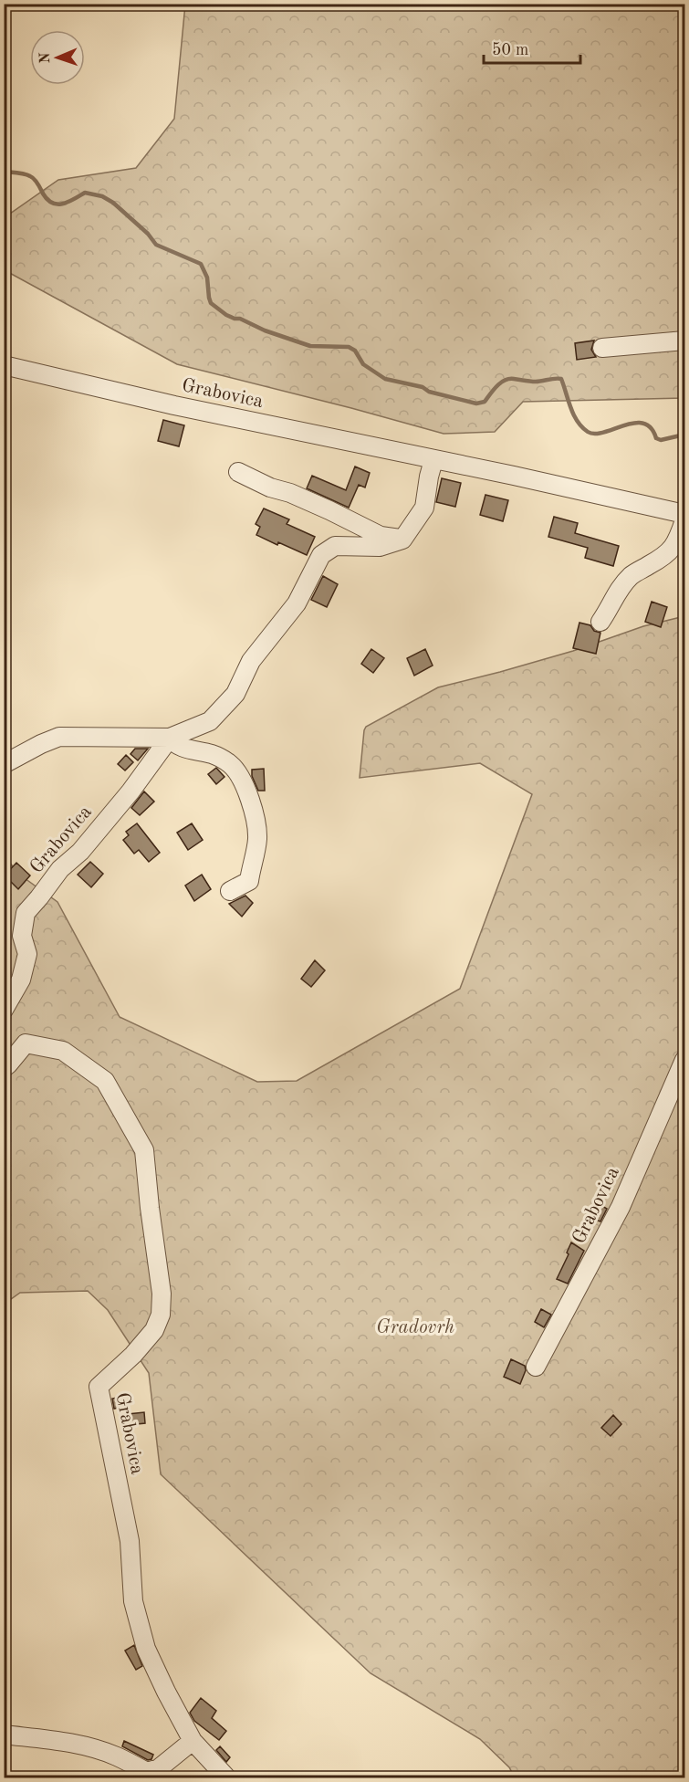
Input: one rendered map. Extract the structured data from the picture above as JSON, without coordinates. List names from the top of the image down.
{
  "streets": {
    "street": ["Grabovica"]
  },
  "parks": ["Gradovrh"],
  "scale_bar": "50 m",
  "north": "left"
}
